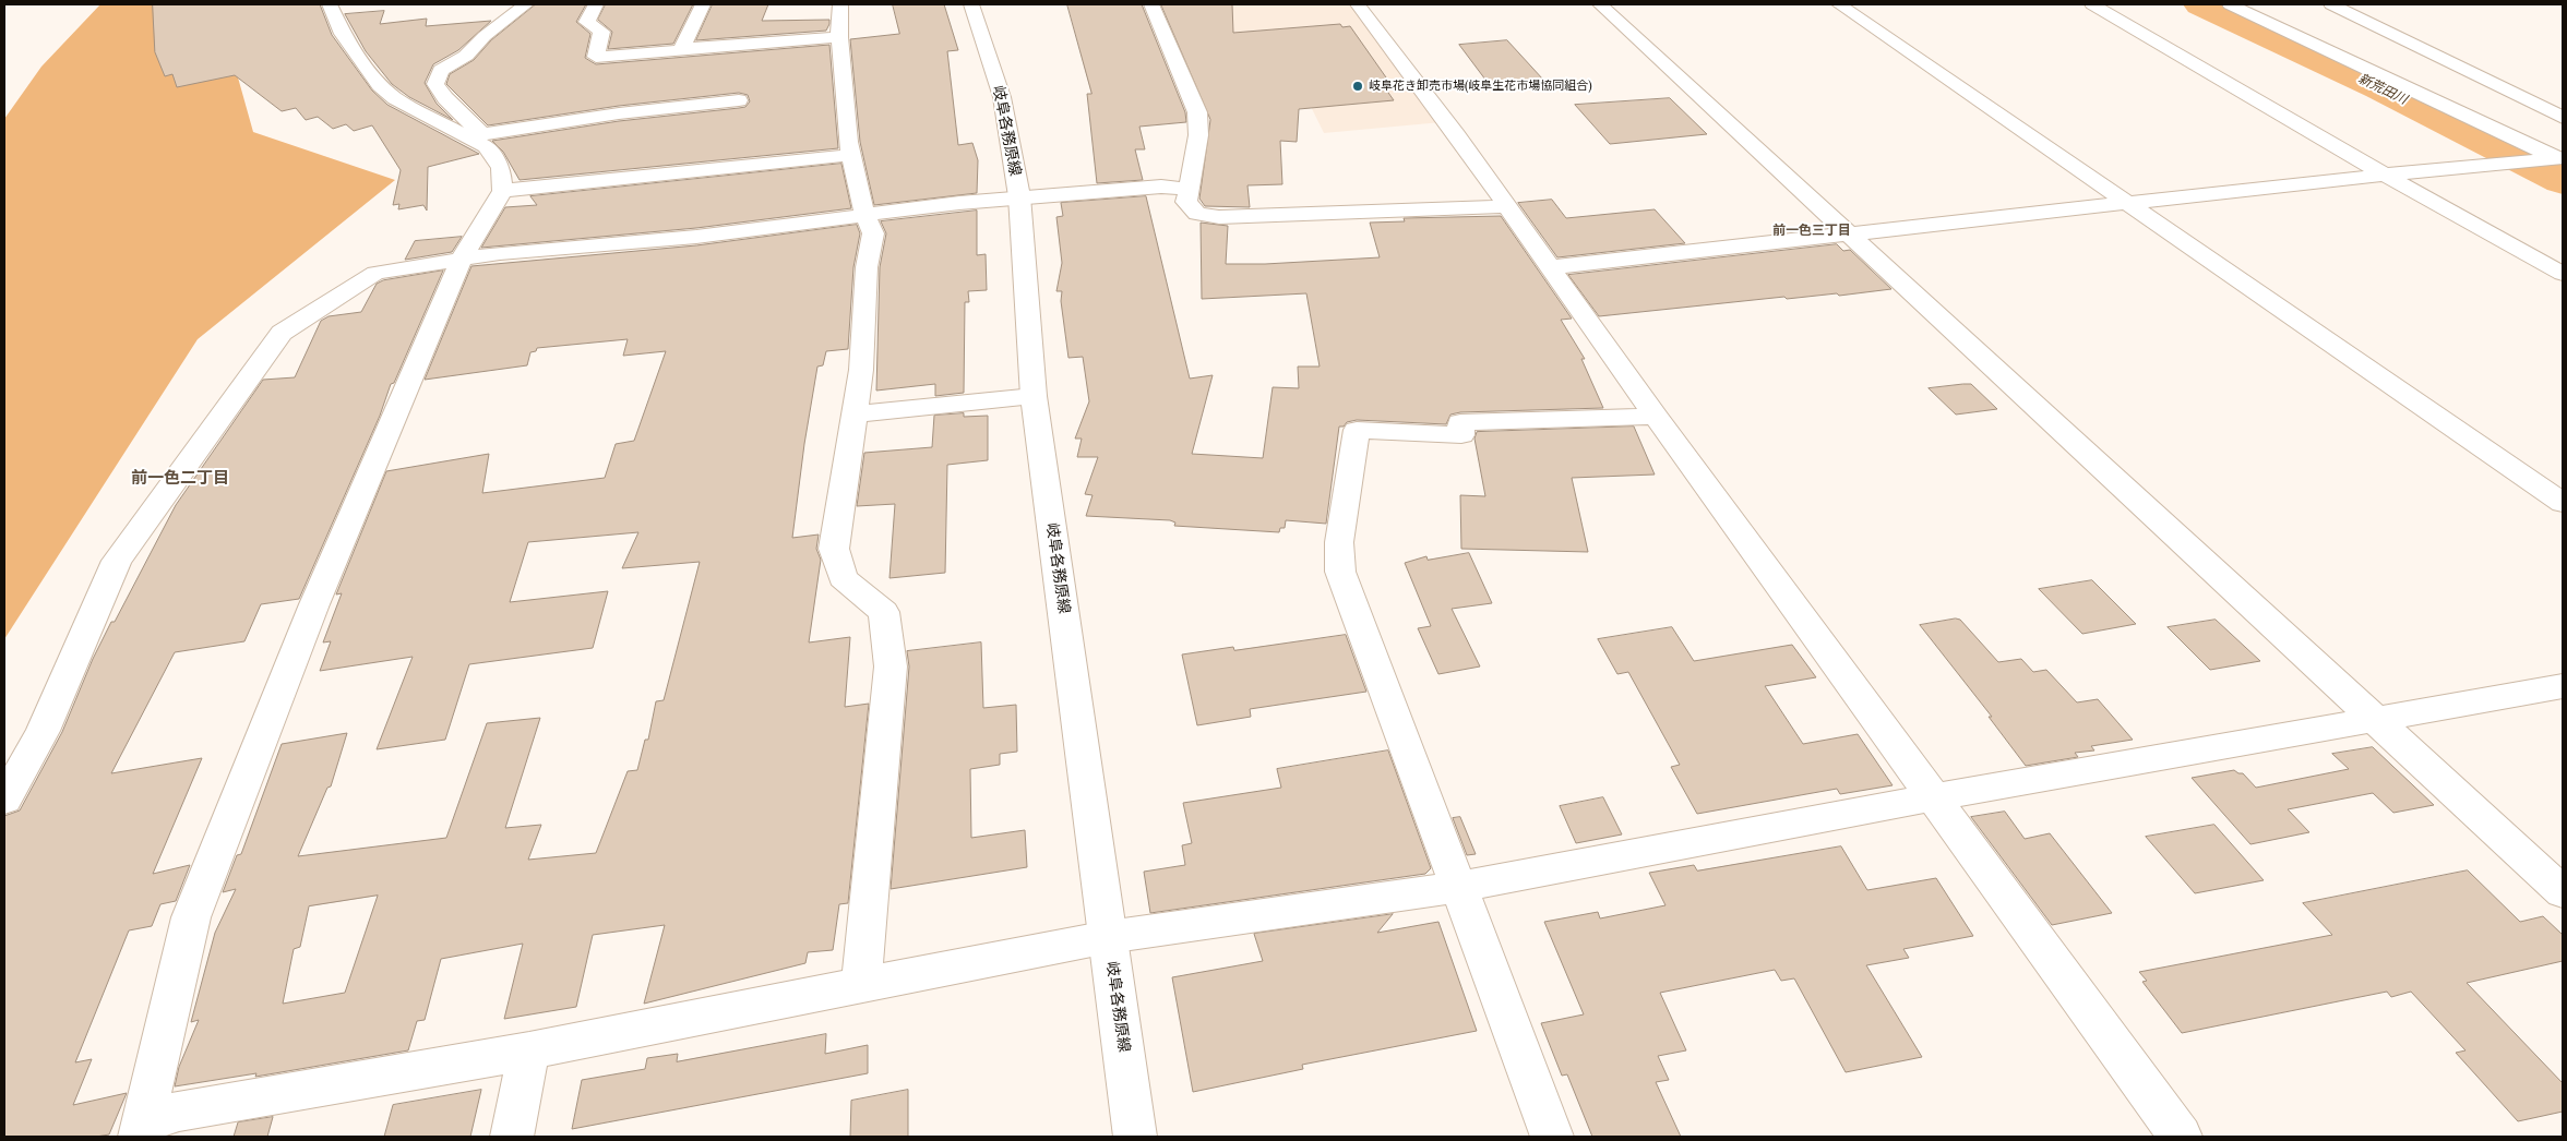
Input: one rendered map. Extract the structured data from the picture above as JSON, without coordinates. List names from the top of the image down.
{
  "streets": {
    "street": ["岐阜各務原線"]
  },
  "districts": ["前一色三丁目", "前一色二丁目"],
  "water": ["新荒田川"],
  "places": ["岐阜花き卸売市場(岐阜生花市場協同組合)"]
}
